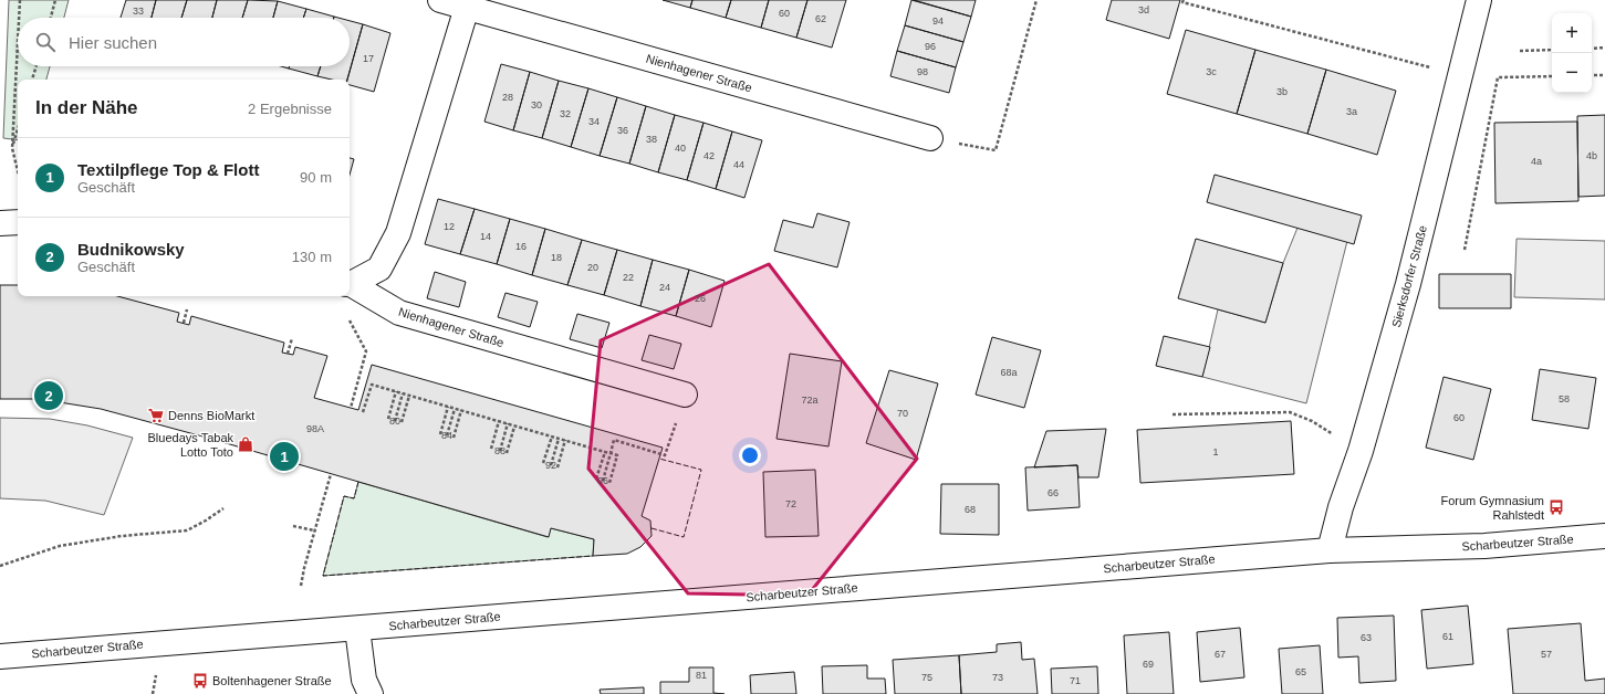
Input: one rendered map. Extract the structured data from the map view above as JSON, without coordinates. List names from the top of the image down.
{
  "streets": {
    "street": ["Nienhagener Straße", "Sierksdorfer Straße", "Scharbeutzer Straße"]
  },
  "crossings": [
    ["Sierksdorfer Straße", "Scharbeutzer Straße"]
  ],
  "places": {
    "supermarket": ["Denns BioMarkt"],
    "shop": ["Bluedays Tabak Lotto Toto"],
    "bus stop": ["Forum Gymnasium Rahlstedt", "Boltenhagener Straße"]
  },
  "house_numbers": [
    "3d",
    "33",
    "60",
    "62",
    "94",
    "96",
    "17",
    "98",
    "3c",
    "3b",
    "28",
    "30",
    "3a",
    "32",
    "34",
    "36",
    "38",
    "40",
    "42",
    "4b",
    "4a",
    "44",
    "12",
    "14",
    "16",
    "18",
    "20",
    "22",
    "24",
    "26",
    "68a",
    "58",
    "72a",
    "70",
    "60",
    "80",
    "98A",
    "84",
    "88",
    "1",
    "92",
    "96",
    "66",
    "72",
    "68",
    "61",
    "63",
    "67",
    "57",
    "69",
    "65",
    "81",
    "75",
    "73",
    "71"
  ],
  "page": {
    "map_buttons": ["+", "−"],
    "search": "Hier suchen",
    "heading": ["In der Nähe", "2 Ergebnisse"],
    "list": [
      {
        "mark": "1",
        "name": "Textilpflege Top & Flott",
        "note": "Geschäft",
        "value": "90 m"
      },
      {
        "mark": "2",
        "name": "Budnikowsky",
        "note": "Geschäft",
        "value": "130 m"
      }
    ],
    "pins": ["2", "1"]
  }
}
